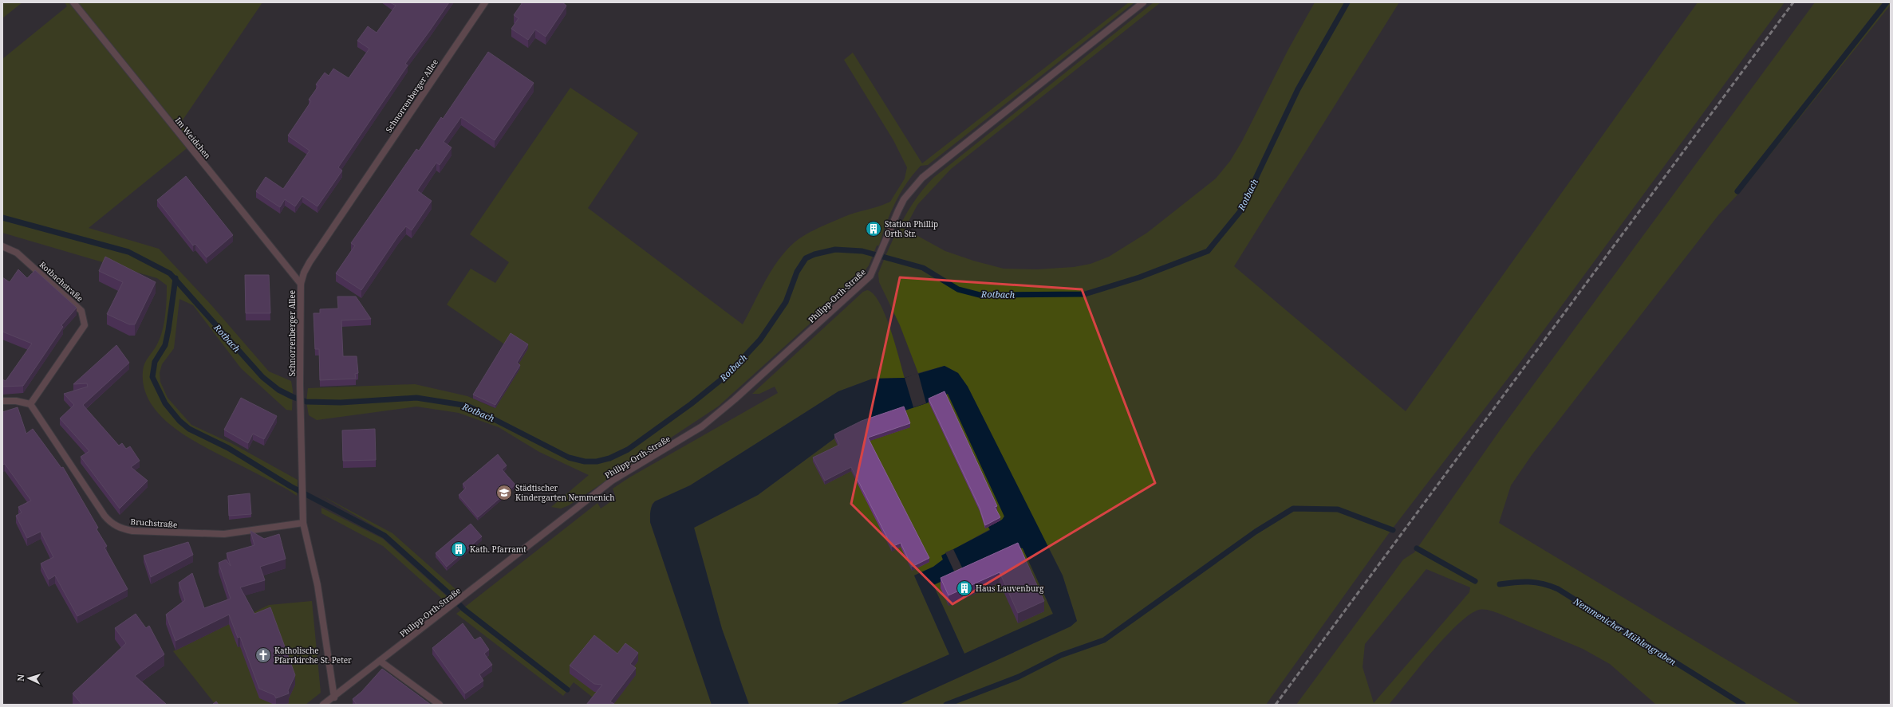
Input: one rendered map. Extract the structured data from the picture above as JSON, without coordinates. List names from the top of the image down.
{
  "streets": {
    "street": [
      "Schnorrenberger Allee",
      "Im Weidchen",
      "Rotbachstraße",
      "Philipp-Orth-Straße",
      "Bruchstraße"
    ]
  },
  "crossings": [
    ["Schnorrenberger Allee", "Im Weidchen"],
    ["Schnorrenberger Allee", "Philipp-Orth-Straße"],
    ["Schnorrenberger Allee", "Bruchstraße"],
    ["Rotbachstraße", "Bruchstraße"]
  ],
  "water": ["Rotbach", "Nemmenicher Mühlengraben"],
  "places": {
    "building": ["Station Phillip Orth Str.", "Kath. Pfarramt", "Haus Lauvenburg"],
    "school or university": ["Städtischer Kindergarten Nemmenich"],
    "church": ["Katholische Pfarrkirche St. Peter"]
  },
  "north": "left"
}
